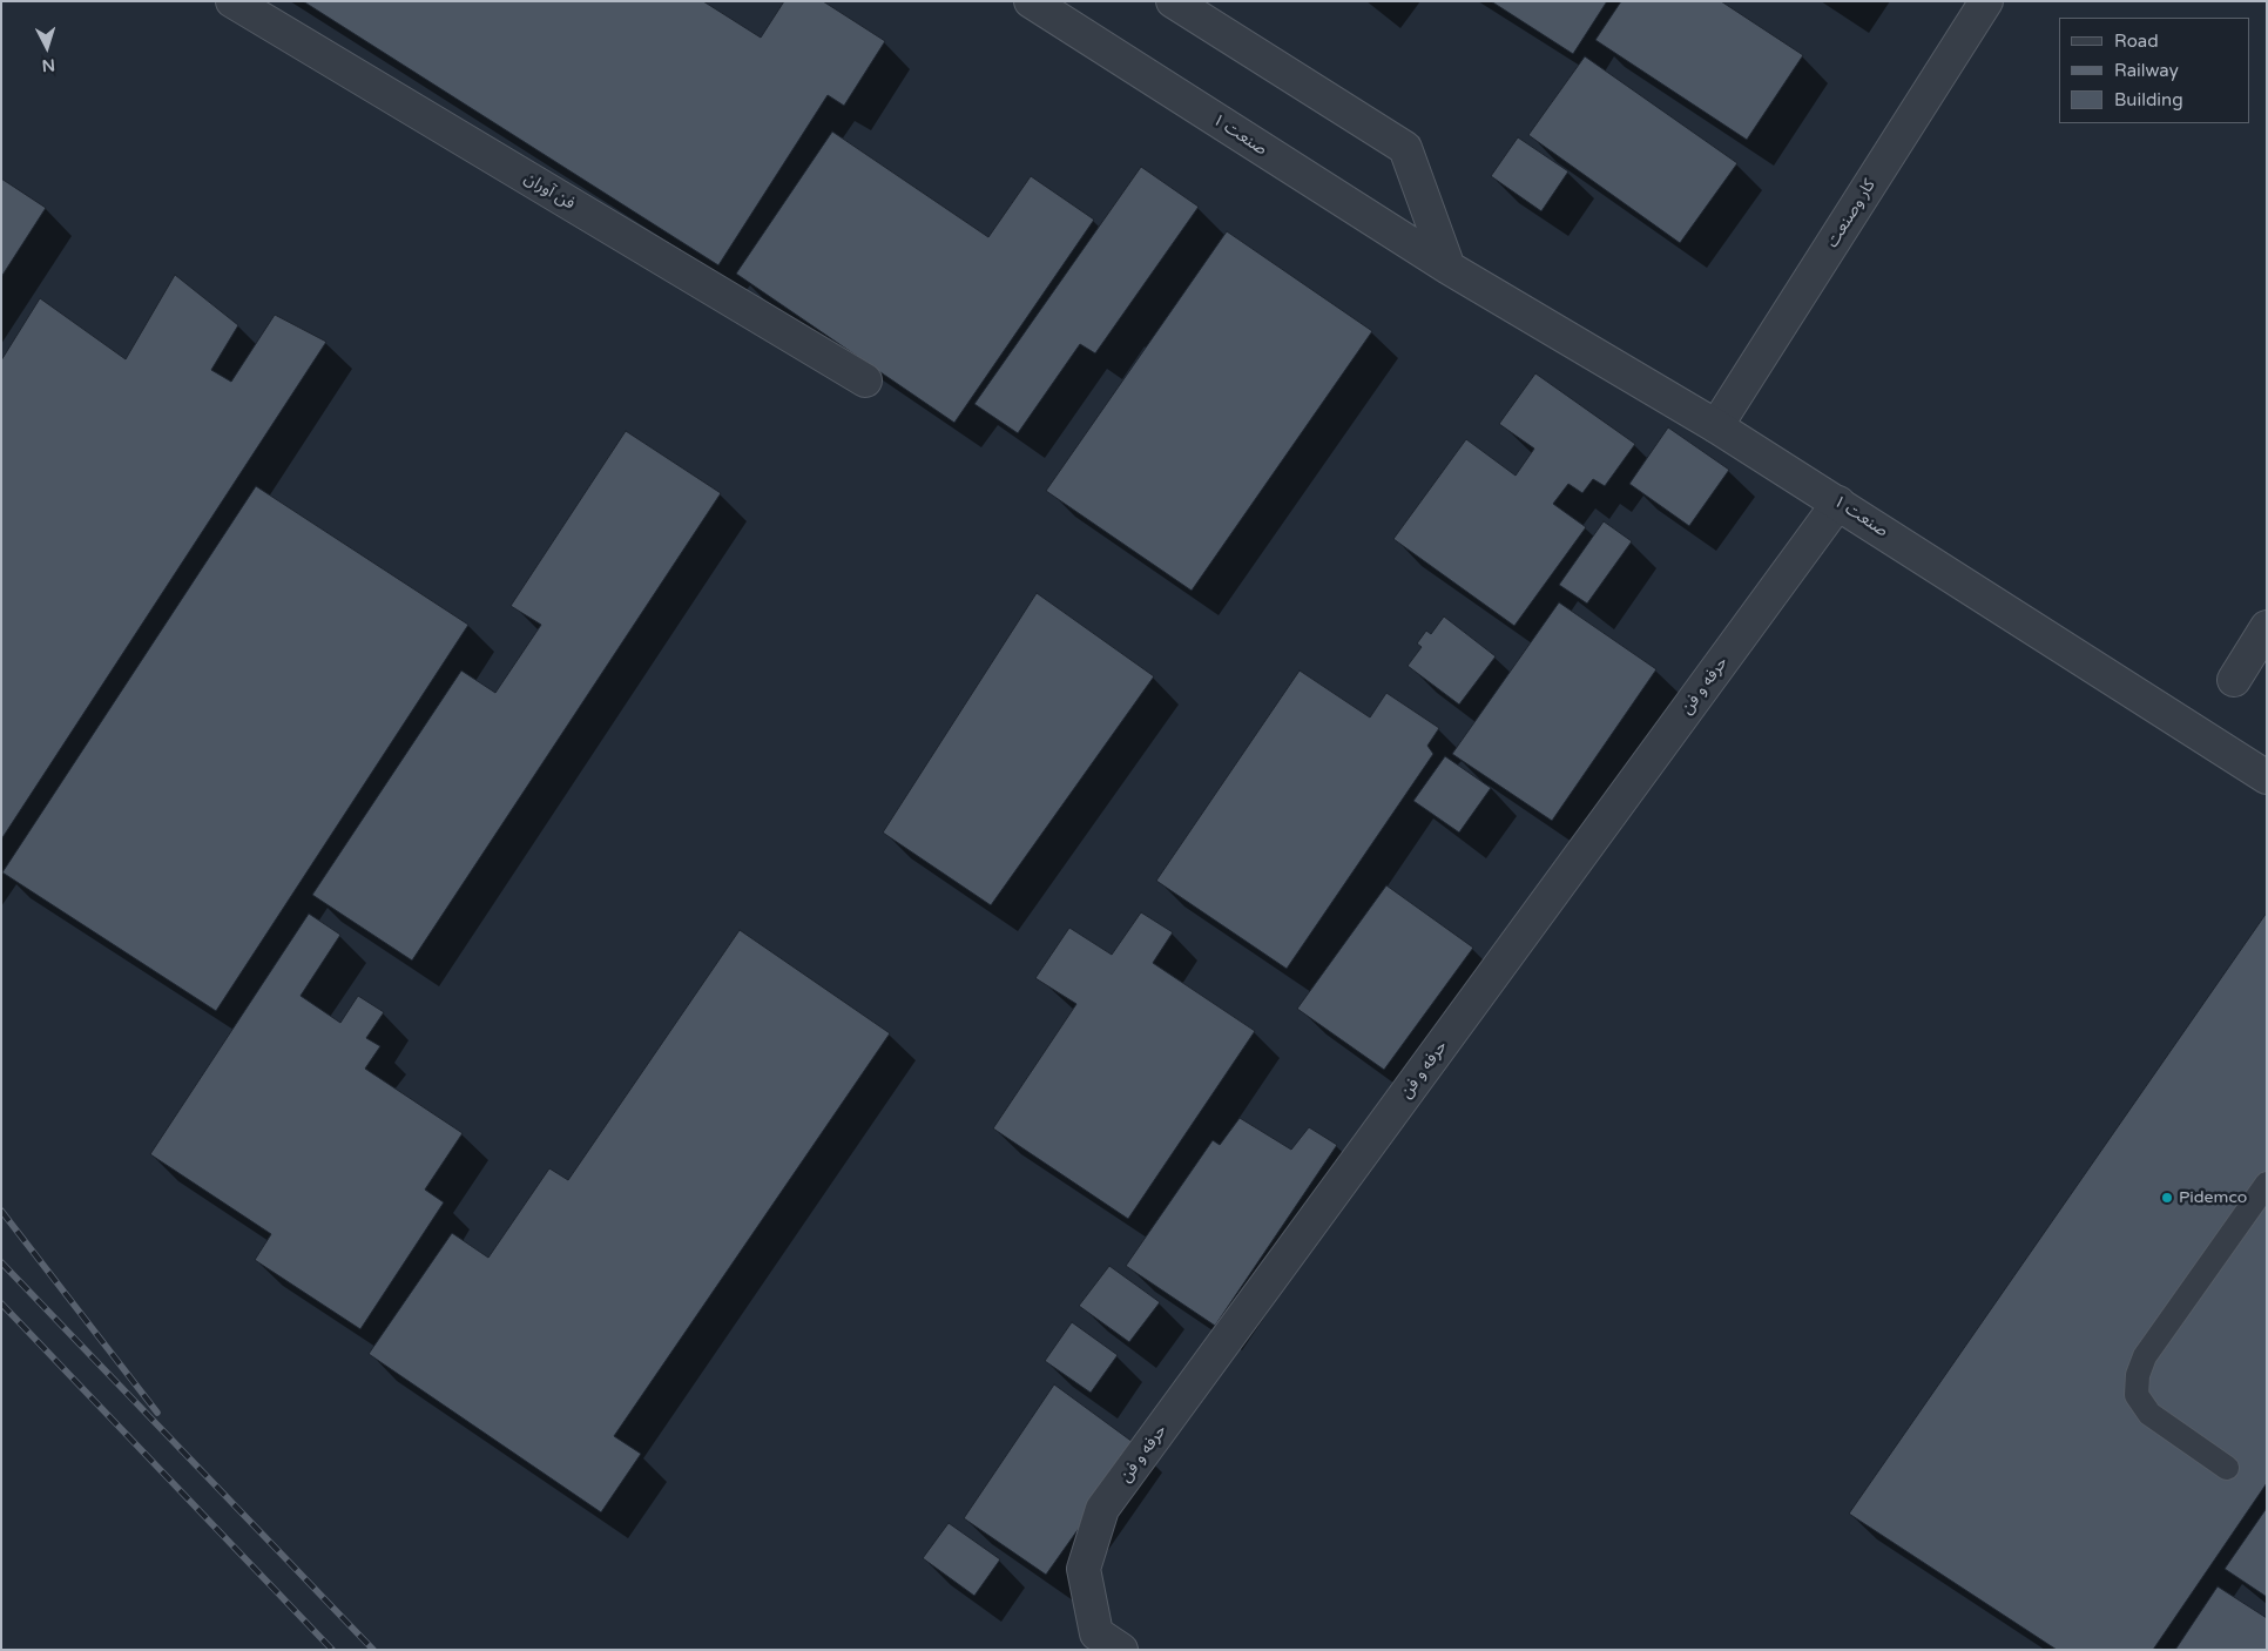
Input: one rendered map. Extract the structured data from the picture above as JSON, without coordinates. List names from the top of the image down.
{
  "streets": {
    "street": [
      "صنعت ۱",
      "فن آوران",
      "کار وصنعت",
      "حرفه و فن"
    ]
  },
  "crossings": [
    ["صنعت ۱", "کار وصنعت"],
    ["صنعت ۱", "حرفه و فن"]
  ],
  "places": ["Pidemco"],
  "legend": ["Road", "Railway", "Building"],
  "north": "bottom"
}
